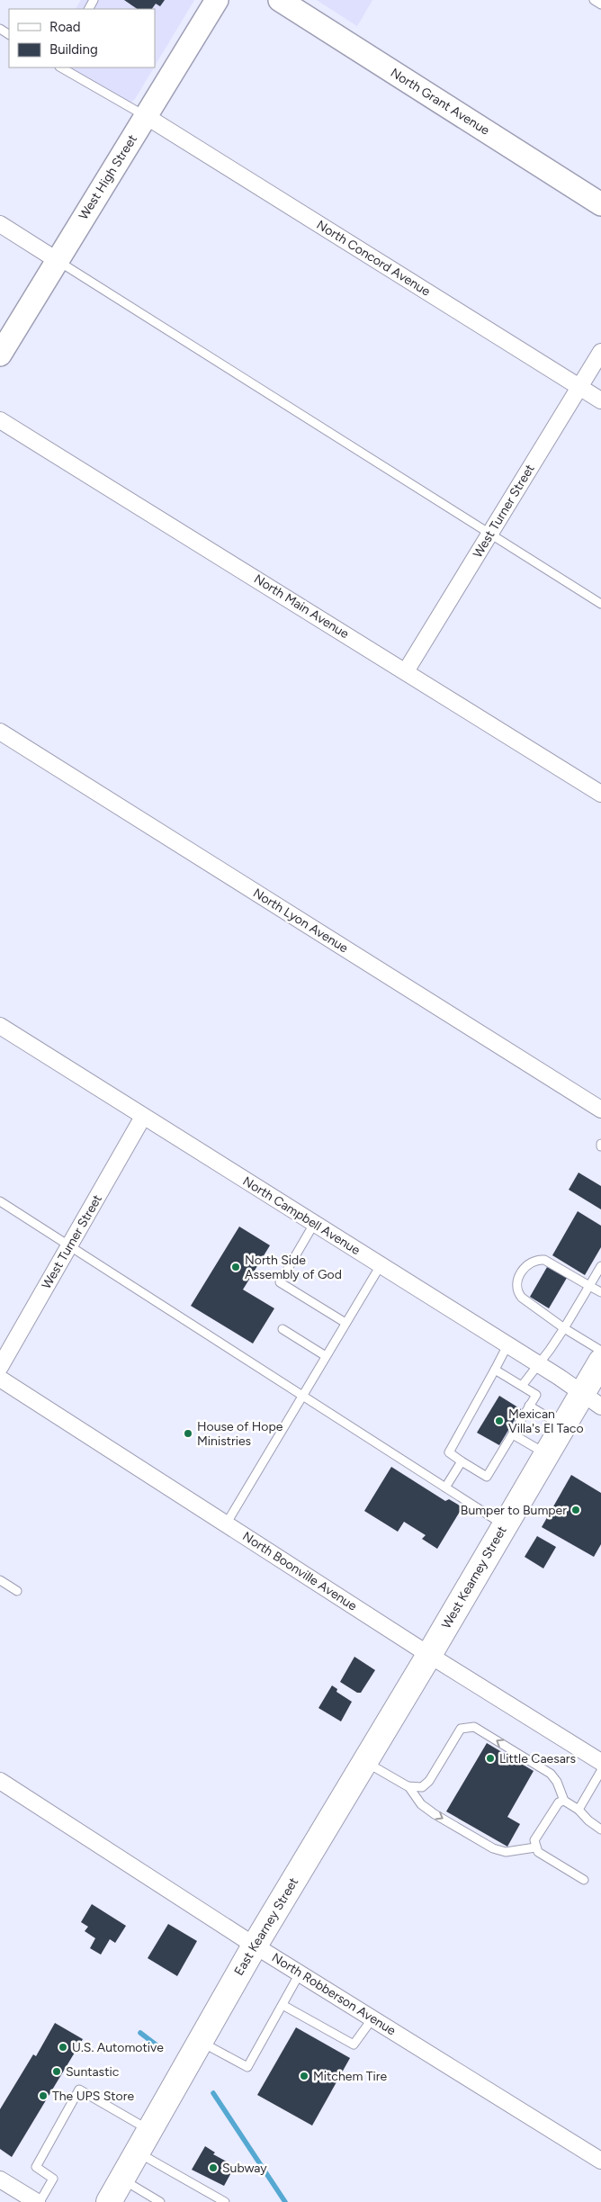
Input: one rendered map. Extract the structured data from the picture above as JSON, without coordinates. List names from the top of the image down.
{
  "streets": {
    "main road": ["West Kearney Street", "East Kearney Street"],
    "street": [
      "North Grant Avenue",
      "West High Street",
      "North Concord Avenue",
      "West Turner Street",
      "North Main Avenue",
      "North Lyon Avenue",
      "North Campbell Avenue",
      "North Boonville Avenue",
      "North Robberson Avenue"
    ]
  },
  "crossings": [
    ["West High Street", "North Concord Avenue"],
    ["North Concord Avenue", "West Turner Street"],
    ["West Turner Street", "North Main Avenue"],
    ["West Turner Street", "North Campbell Avenue"],
    ["North Campbell Avenue", "West Kearney Street"],
    ["North Boonville Avenue", "West Kearney Street"],
    ["North Boonville Avenue", "East Kearney Street"],
    ["West Kearney Street", "East Kearney Street"],
    ["East Kearney Street", "North Robberson Avenue"]
  ],
  "places": [
    "North Side Assembly of God",
    "Mexican Villa's El Taco",
    "House of Hope Ministries",
    "Bumper to Bumper",
    "Little Caesars",
    "U.S. Automotive",
    "Suntastic",
    "Mitchem Tire",
    "The UPS Store",
    "Subway"
  ],
  "legend": ["Road", "Building"]
}
